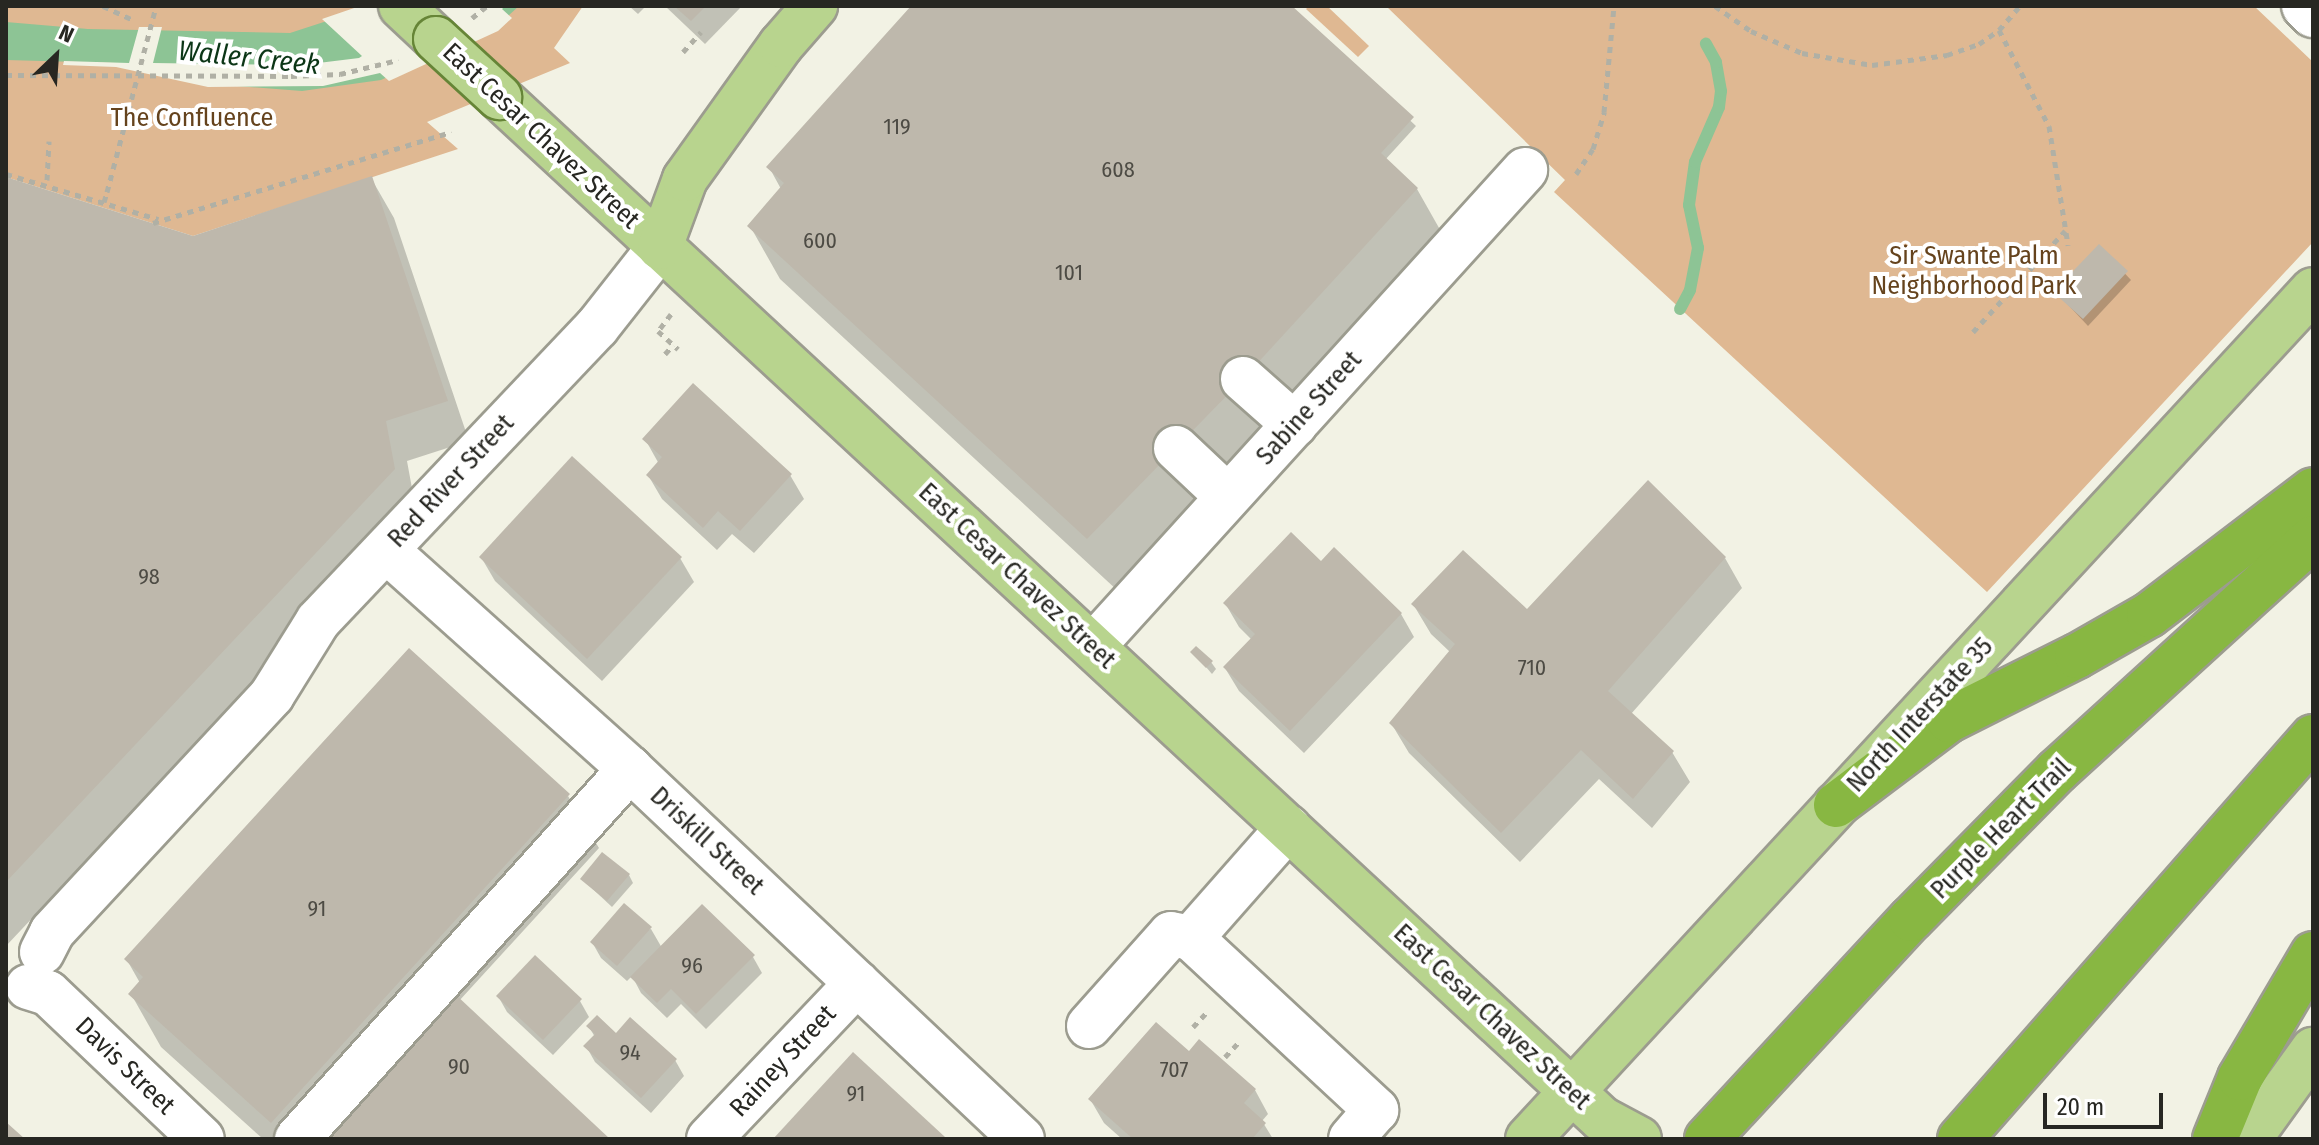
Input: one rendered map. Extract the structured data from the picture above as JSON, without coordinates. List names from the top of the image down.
{
  "streets": {
    "highway": ["Purple Heart Trail"],
    "main road": ["East Cesar Chavez Street", "Red River Street", "North Interstate 35"],
    "street": [
      "Sabine Street",
      "Driskill Street",
      "Rainey Street",
      "Davis Street"
    ]
  },
  "crossings": [
    ["East Cesar Chavez Street", "Sabine Street"],
    ["East Cesar Chavez Street", "Red River Street"],
    ["East Cesar Chavez Street", "North Interstate 35"],
    ["Red River Street", "Driskill Street"],
    ["Red River Street", "Davis Street"],
    ["Driskill Street", "Rainey Street"]
  ],
  "water": ["Waller Creek"],
  "parks": ["The Confluence", "Sir Swante Palm Neighborhood Park"],
  "house_numbers": [
    "119",
    "608",
    "600",
    "101",
    "98",
    "710",
    "91",
    "96",
    "94",
    "90",
    "707",
    "91"
  ],
  "scale_bar": "20 m",
  "north": "top right"
}
